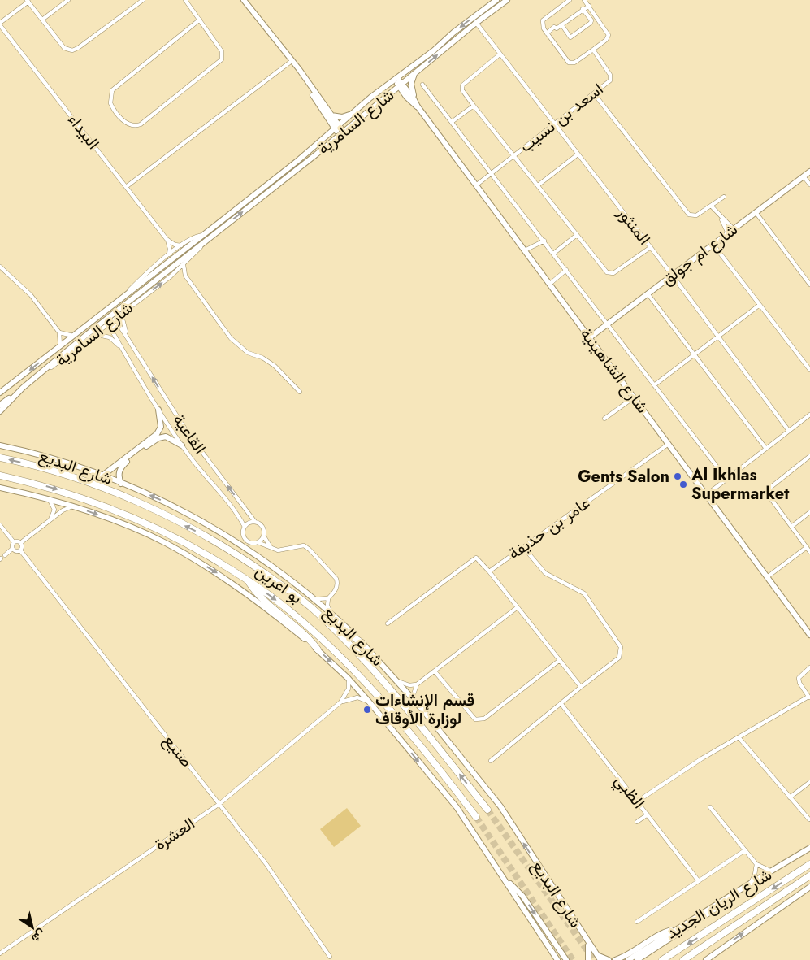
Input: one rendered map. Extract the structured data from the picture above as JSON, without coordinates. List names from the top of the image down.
{
  "streets": {
    "highway": ["بو اعرين", "شارع الريان الجديد"],
    "street": [
      "اسعد بن نسيب",
      "شارع السامرية",
      "البيداء",
      "المنثور",
      "شارع ام جولق",
      "شارع الشاهينية",
      "القاعية",
      "شارع البديع",
      "عامر بن حذيفة",
      "صنيع",
      "الظبي",
      "العشرة"
    ]
  },
  "crossings": [
    ["اسعد بن نسيب", "المنثور"],
    ["اسعد بن نسيب", "شارع الشاهينية"],
    ["شارع السامرية", "البيداء"],
    ["شارع السامرية", "المنثور"],
    ["شارع السامرية", "شارع الشاهينية"],
    ["شارع السامرية", "القاعية"],
    ["المنثور", "شارع ام جولق"],
    ["شارع ام جولق", "شارع الشاهينية"],
    ["شارع الشاهينية", "عامر بن حذيفة"],
    ["شارع البديع", "العشرة"],
    ["صنيع", "العشرة"]
  ],
  "places": ["Gents Salon", "Al Ikhlas Supermarket", "قسم الإنشاءات لوزارة الأوقاف"],
  "north": "bottom right"
}
